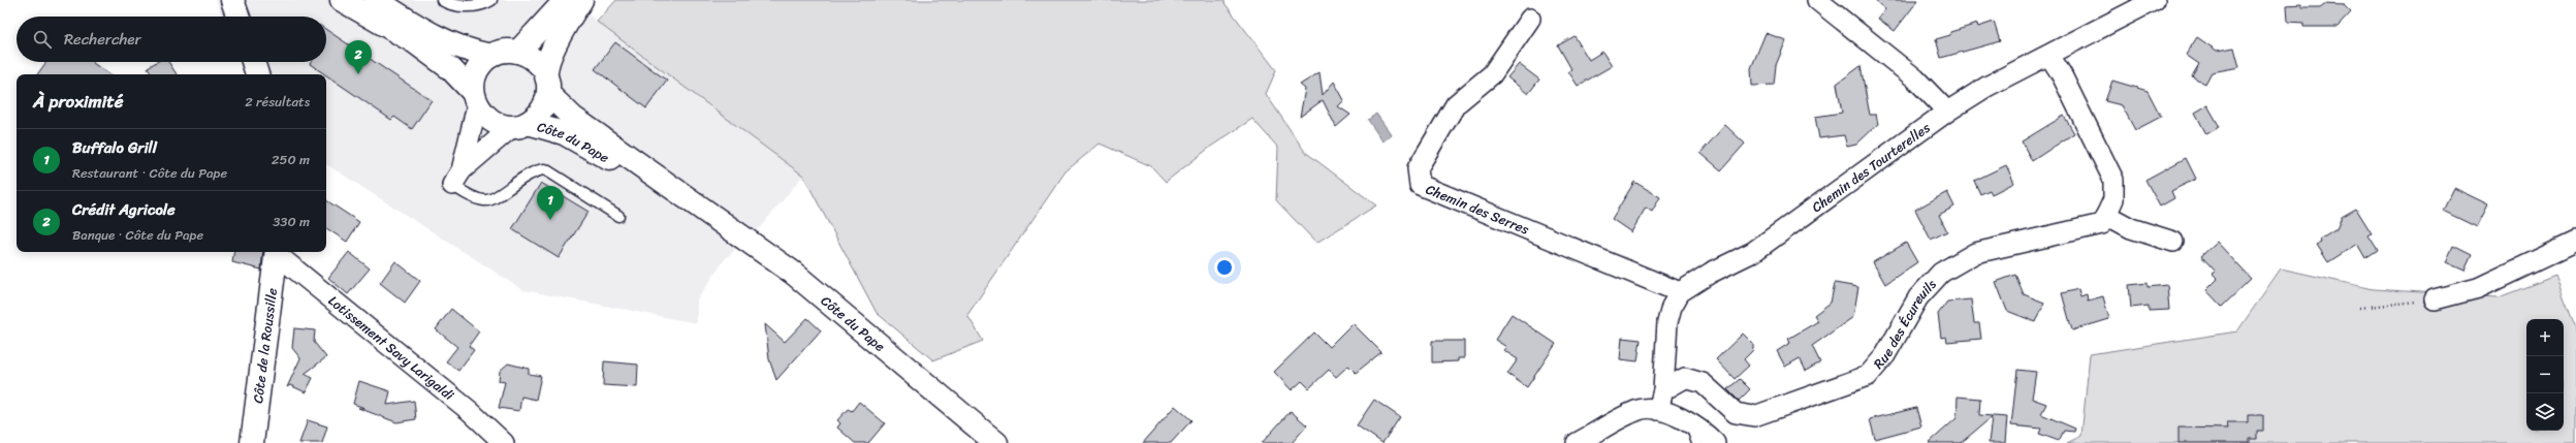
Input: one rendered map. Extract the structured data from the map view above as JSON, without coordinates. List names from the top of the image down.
{
  "streets": {
    "main road": ["Côte du Pape", "Côte de la Roussille"],
    "street": [
      "Chemin des Tourterelles",
      "Chemin des Serres",
      "Rue des Écureuils",
      "Lotissement Savy Larigaldi"
    ]
  },
  "crossings": [
    ["Chemin des Tourterelles", "Chemin des Serres"],
    ["Chemin des Tourterelles", "Rue des Écureuils"],
    ["Côte de la Roussille", "Lotissement Savy Larigaldi"]
  ],
  "page": {
    "search": "Rechercher",
    "pins": ["2", "1"],
    "heading": ["À proximité", "2 résultats"],
    "list": [
      {
        "mark": "1",
        "name": "Buffalo Grill",
        "note": "Restaurant · Côte du Pape",
        "value": "250 m"
      },
      {
        "mark": "2",
        "name": "Crédit Agricole",
        "note": "Banque · Côte du Pape",
        "value": "330 m"
      }
    ],
    "map_buttons": ["+", "−"]
  }
}
